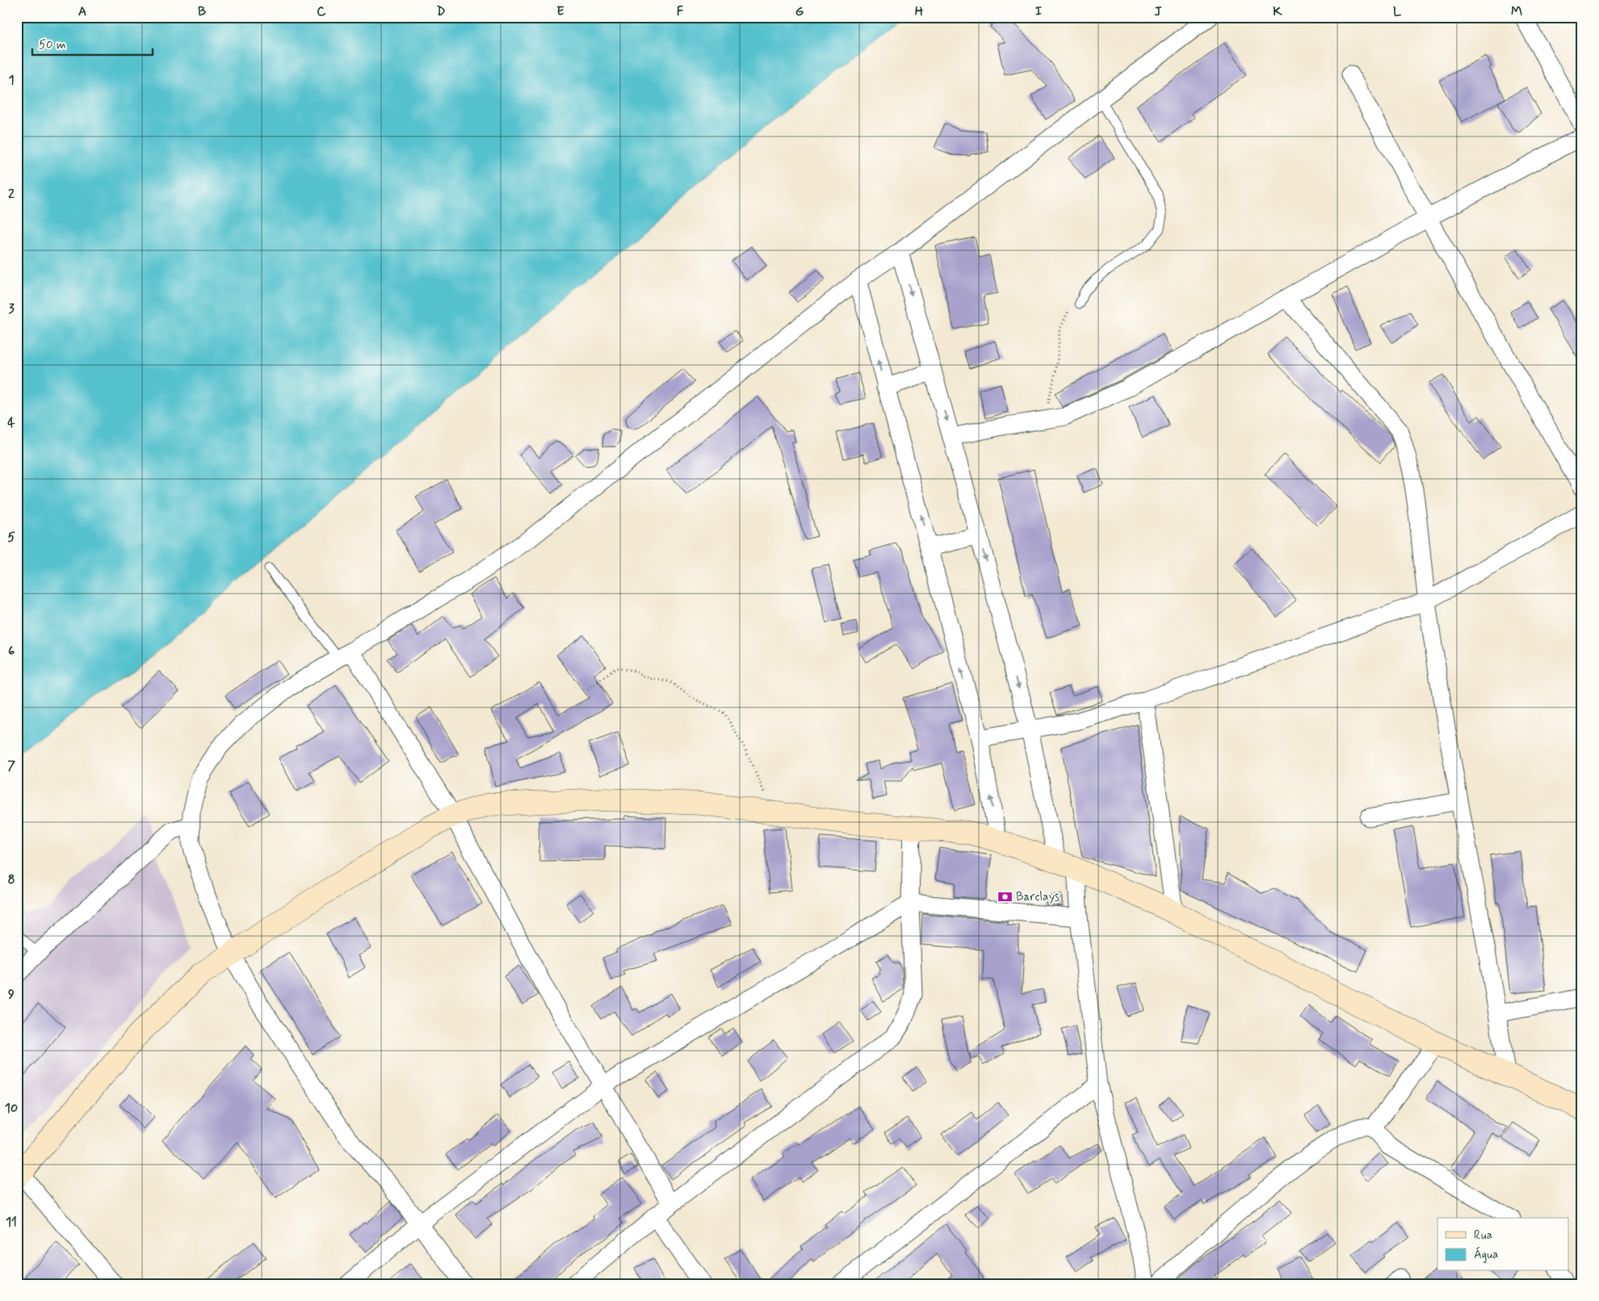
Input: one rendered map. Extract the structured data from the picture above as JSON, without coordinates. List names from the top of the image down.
{
  "places": {
    "bank": ["Barclays"]
  },
  "legend": ["Rua", "Água"],
  "scale_bar": "50 m",
  "grid": {
    "columns": [
      "A",
      "B",
      "C",
      "D",
      "E",
      "F",
      "G",
      "H",
      "I",
      "J",
      "K",
      "L",
      "M"
    ],
    "rows": [
      "1",
      "2",
      "3",
      "4",
      "5",
      "6",
      "7",
      "8",
      "9",
      "10",
      "11"
    ]
  }
}
